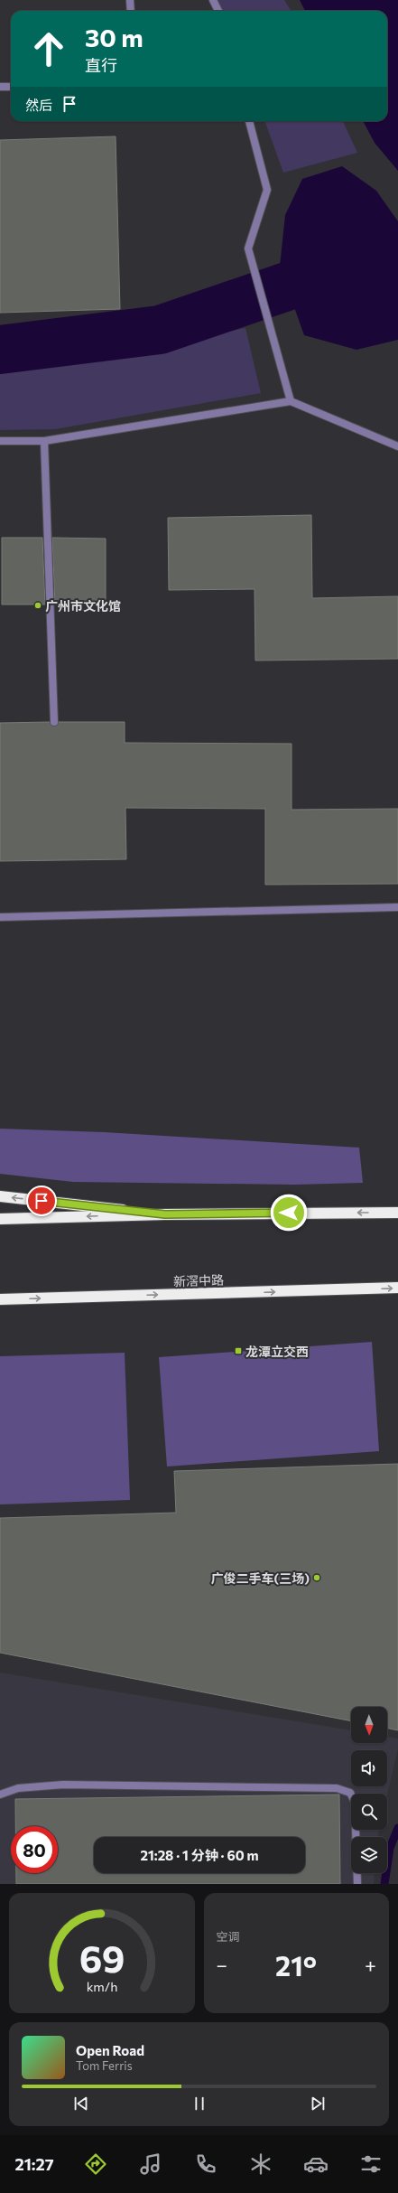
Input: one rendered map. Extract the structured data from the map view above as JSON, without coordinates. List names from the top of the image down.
{
  "streets": {
    "highway": ["新滘中路"]
  },
  "places": {
    "other": ["广州市文化馆", "广俊二手车(三场)"],
    "transit": ["龙潭立交西"]
  },
  "north": "bottom",
  "page": {
    "turn": ["30 m", "直行"],
    "then": "然后",
    "limit": "80",
    "trip": "21:28 · 1 分钟 · 60 m",
    "tile": "空调",
    "heat": ["−", "21°", "+"],
    "song": ["Open Road", "Tom Ferris"],
    "tabs": "21:27",
    "gauge": ["69", "km/h"]
  }
}
